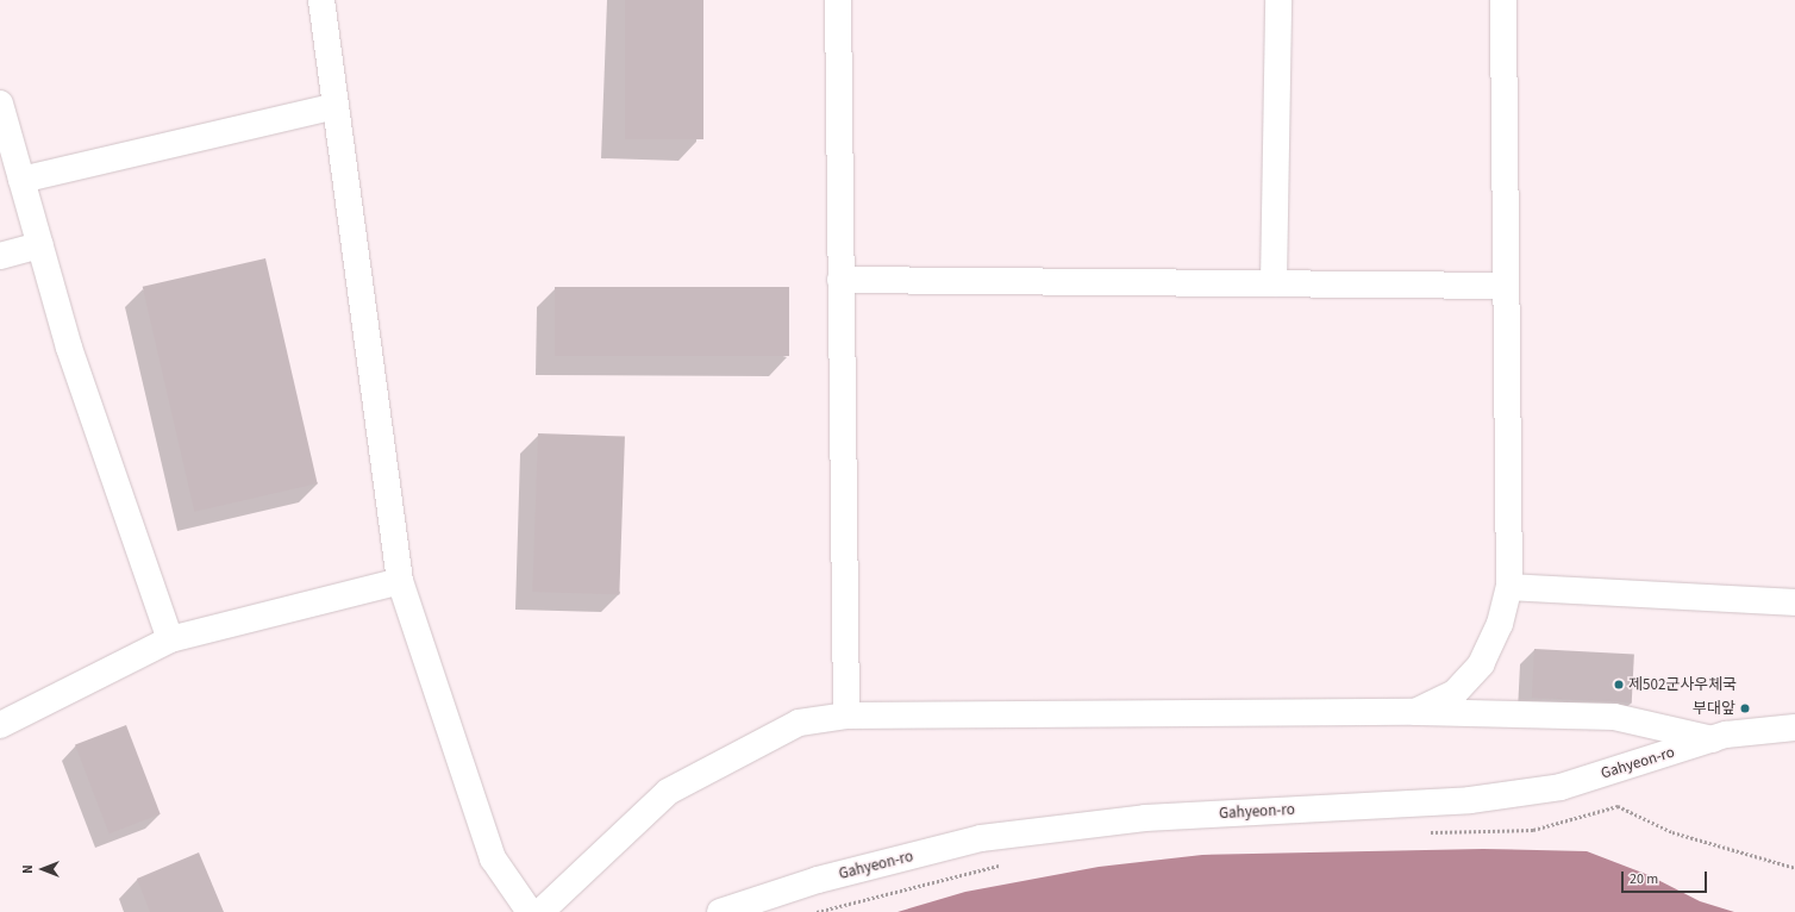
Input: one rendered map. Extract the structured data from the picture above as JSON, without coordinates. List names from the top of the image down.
{
  "streets": {
    "street": ["Gahyeon-ro"]
  },
  "places": ["제502군사우체국", "부대앞"],
  "scale_bar": "20 m",
  "north": "left"
}
